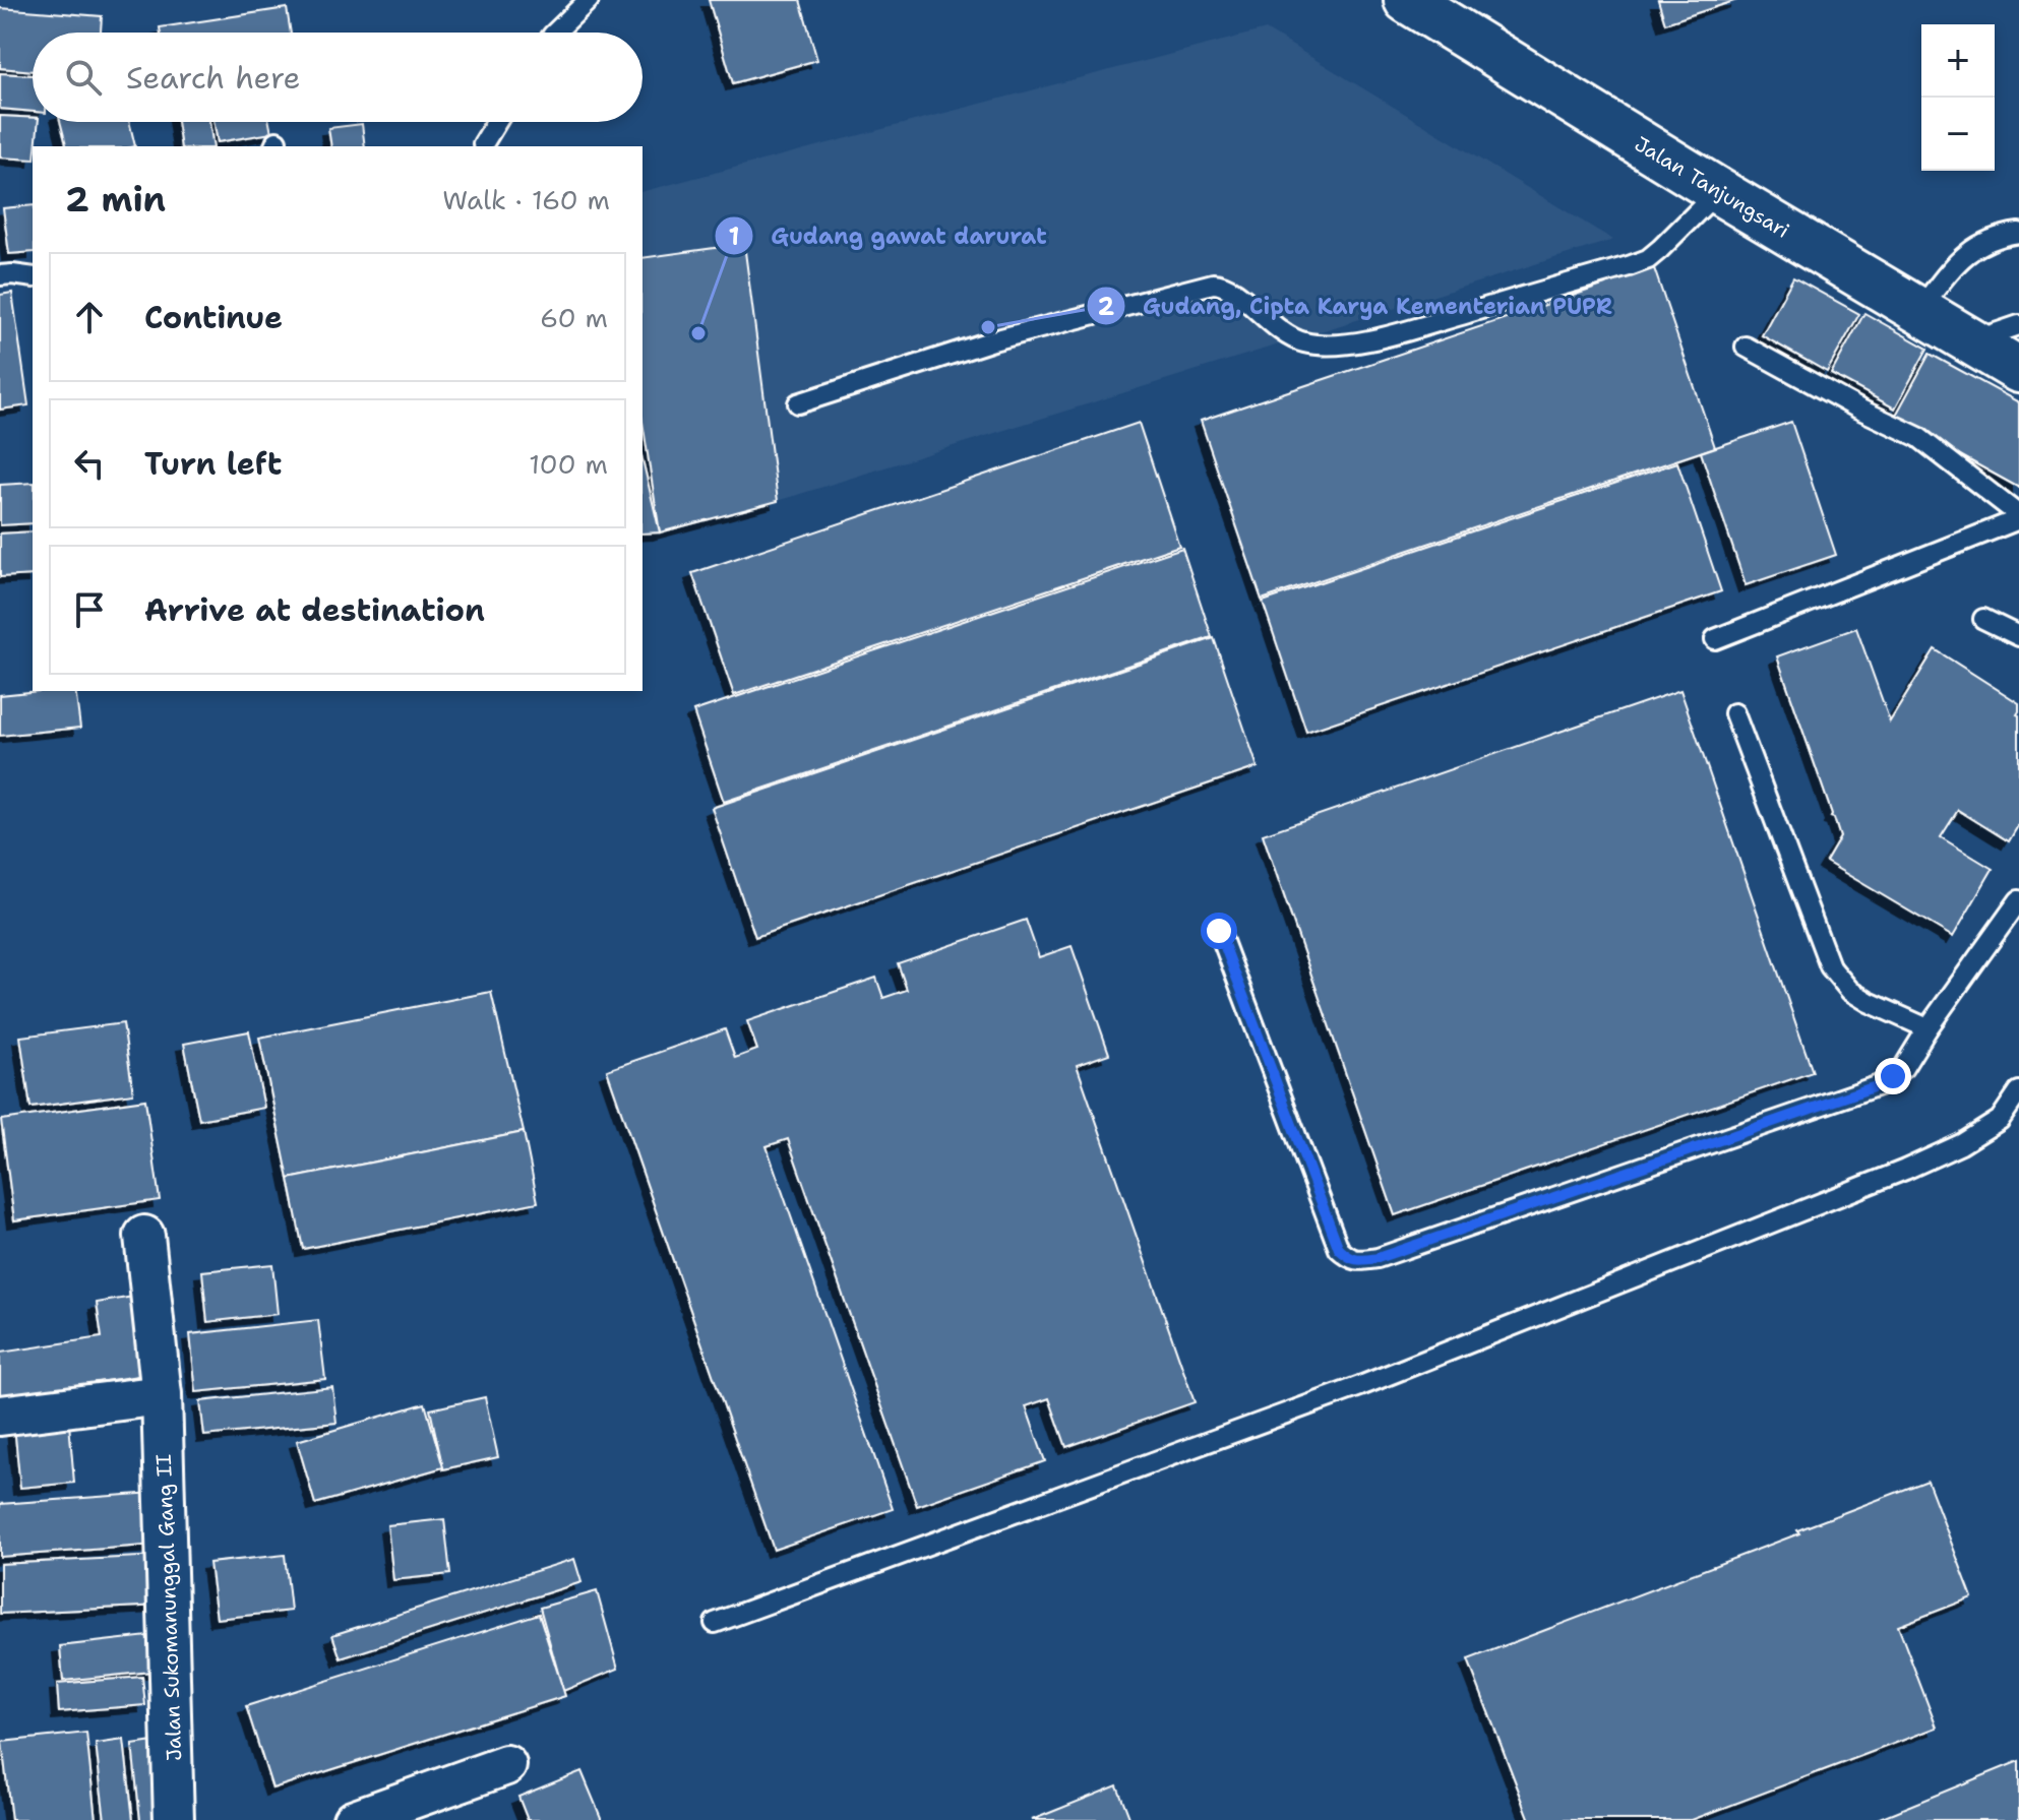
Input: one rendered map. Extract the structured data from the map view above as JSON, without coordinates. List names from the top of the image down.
{
  "streets": {
    "main road": ["Jalan Tanjungsari"],
    "street": ["Jalan Sukomanunggal Gang II"]
  },
  "places": ["Gudang, Cipta Karya Kementerian PUPR", "Gudang gawat darurat"],
  "page": {
    "map_buttons": ["+", "−"],
    "search": "Search here",
    "heading": ["2 min", "Walk · 160 m"],
    "list": [
      ["Continue", "60 m"],
      ["Turn left", "100 m"],
      "Arrive at destination"
    ]
  }
}
